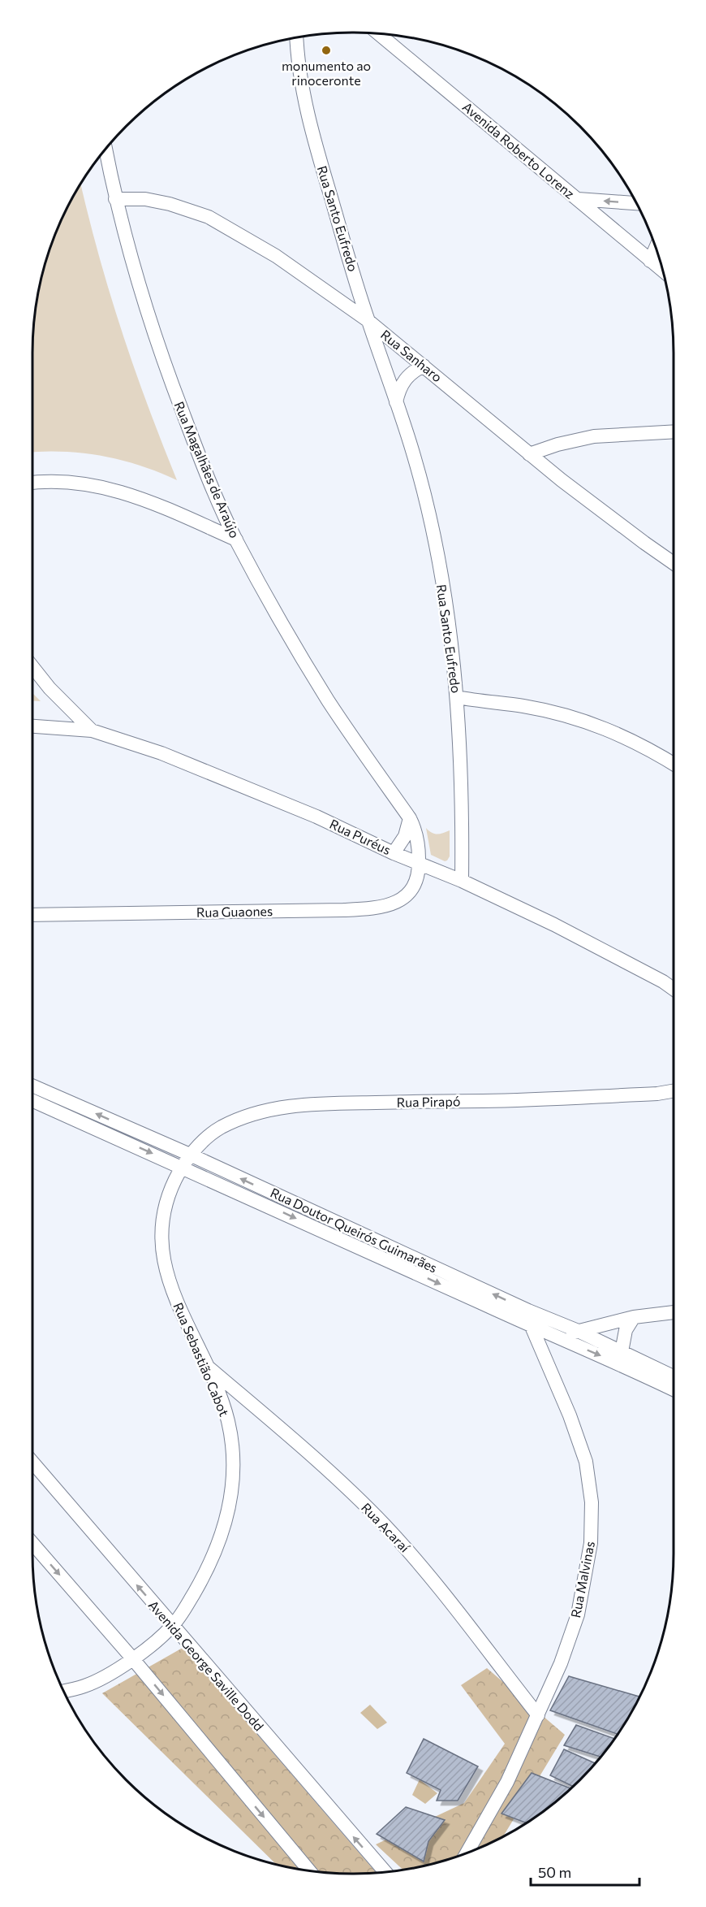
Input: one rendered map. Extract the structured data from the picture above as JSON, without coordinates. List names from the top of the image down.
{
  "streets": {
    "street": [
      "Avenida Roberto Lorenz",
      "Rua Santo Eufredo",
      "Rua Sanharo",
      "Rua Magalhães de Araújo",
      "Rua Puréus",
      "Rua Guaones",
      "Rua Pirapó",
      "Rua Doutor Queirós Guimarães",
      "Rua Sebastião Cabot",
      "Rua Acaraí",
      "Rua Malvinas",
      "Avenida George Saville Dodd"
    ]
  },
  "crossings": [
    ["Rua Santo Eufredo", "Rua Sanharo"],
    ["Rua Santo Eufredo", "Rua Puréus"],
    ["Rua Sanharo", "Rua Magalhães de Araújo"],
    ["Rua Magalhães de Araújo", "Rua Puréus"],
    ["Rua Magalhães de Araújo", "Rua Guaones"],
    ["Rua Puréus", "Rua Guaones"],
    ["Rua Pirapó", "Rua Doutor Queirós Guimarães"],
    ["Rua Pirapó", "Rua Sebastião Cabot"],
    ["Rua Doutor Queirós Guimarães", "Rua Sebastião Cabot"],
    ["Rua Doutor Queirós Guimarães", "Rua Malvinas"],
    ["Rua Sebastião Cabot", "Rua Acaraí"],
    ["Rua Sebastião Cabot", "Avenida George Saville Dodd"],
    ["Rua Acaraí", "Rua Malvinas"]
  ],
  "places": ["monumento ao rinoceronte"],
  "scale_bar": "50 m"
}
